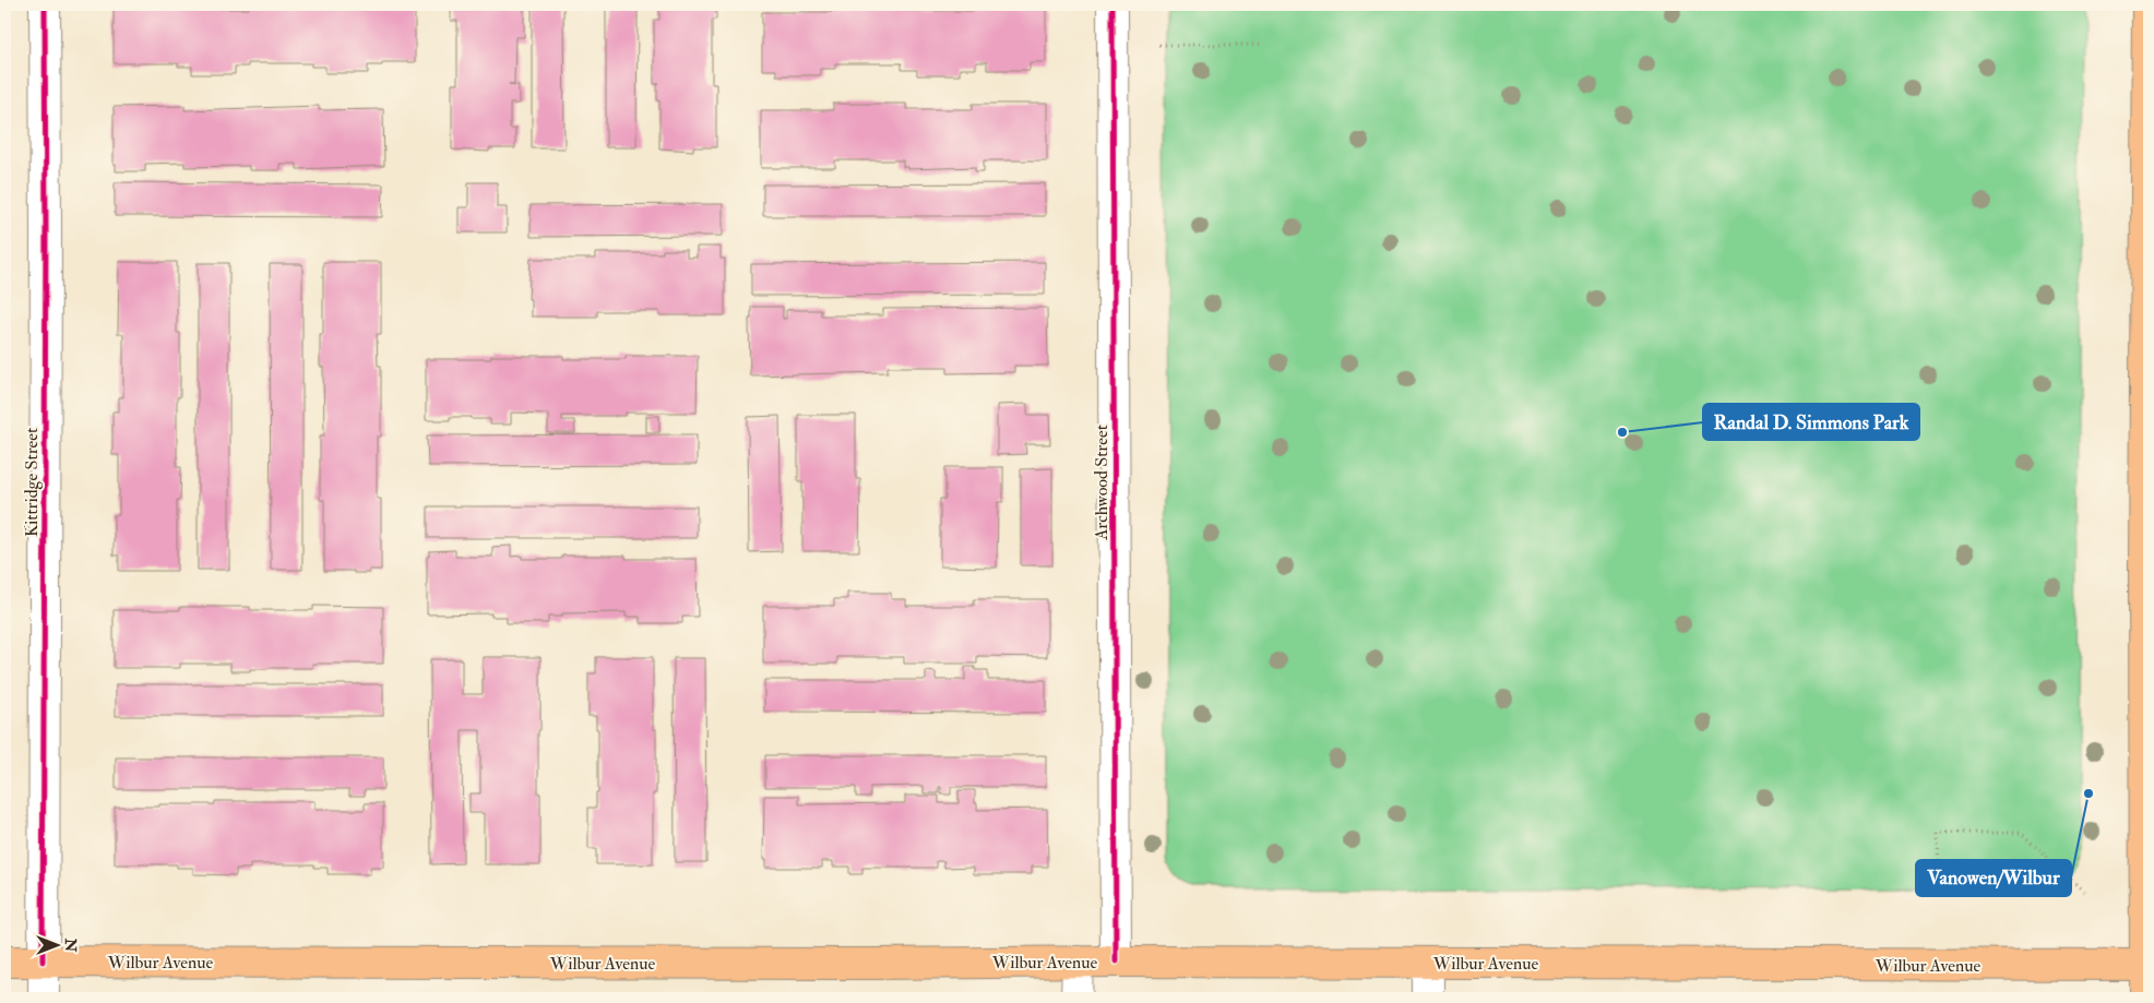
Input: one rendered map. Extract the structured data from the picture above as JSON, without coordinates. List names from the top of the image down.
{
  "streets": {
    "main road": ["Wilbur Avenue"],
    "street": ["Kittridge Street", "Archwood Street"]
  },
  "crossings": [
    ["Kittridge Street", "Wilbur Avenue"],
    ["Archwood Street", "Wilbur Avenue"]
  ],
  "places": ["Randal D. Simmons Park", "Vanowen/Wilbur"],
  "north": "right"
}
